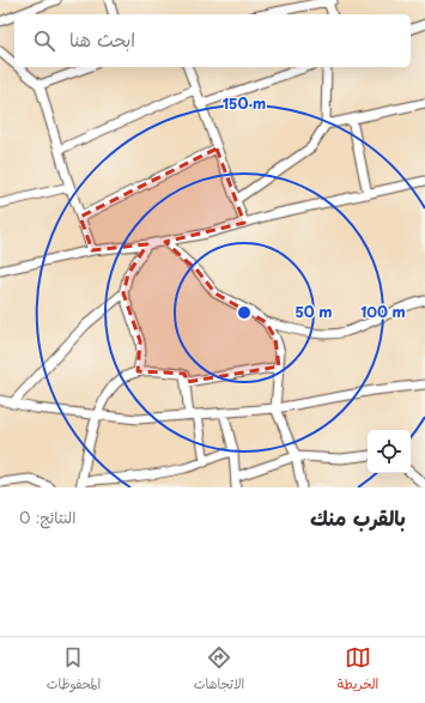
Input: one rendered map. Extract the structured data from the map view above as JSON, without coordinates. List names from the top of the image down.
{
  "page": {
    "search": "ابحث هنا",
    "heading": ["بالقرب منك", "النتائج: 0"],
    "nav": ["الخريطة", "الاتجاهات", "المحفوظات"]
  },
  "rings": ["150 m", "50 m", "100 m"]
}
